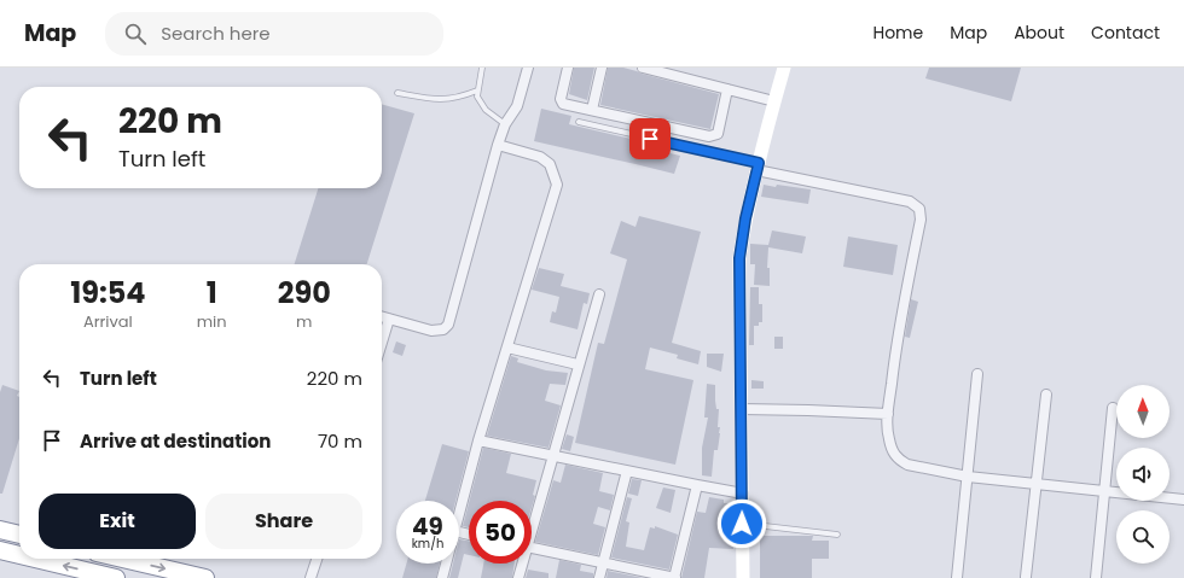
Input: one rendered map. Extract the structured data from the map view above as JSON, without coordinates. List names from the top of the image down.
{
  "north": "top",
  "page": {
    "header": "Map",
    "search": "Search here",
    "nav": [
      "Home",
      "Map",
      "About",
      "Contact"
    ],
    "turn": ["220 m", "Turn left"],
    "eta": [
      "19:54",
      "Arrival",
      "1",
      "min",
      "290",
      "m"
    ],
    "list": [
      {
        "name": "Turn left",
        "value": "220 m"
      },
      {
        "name": "Arrive at destination",
        "value": "70 m"
      }
    ],
    "buttons": ["Exit", "Share"],
    "speed": "49 km/h",
    "limit": "50"
  }
}
